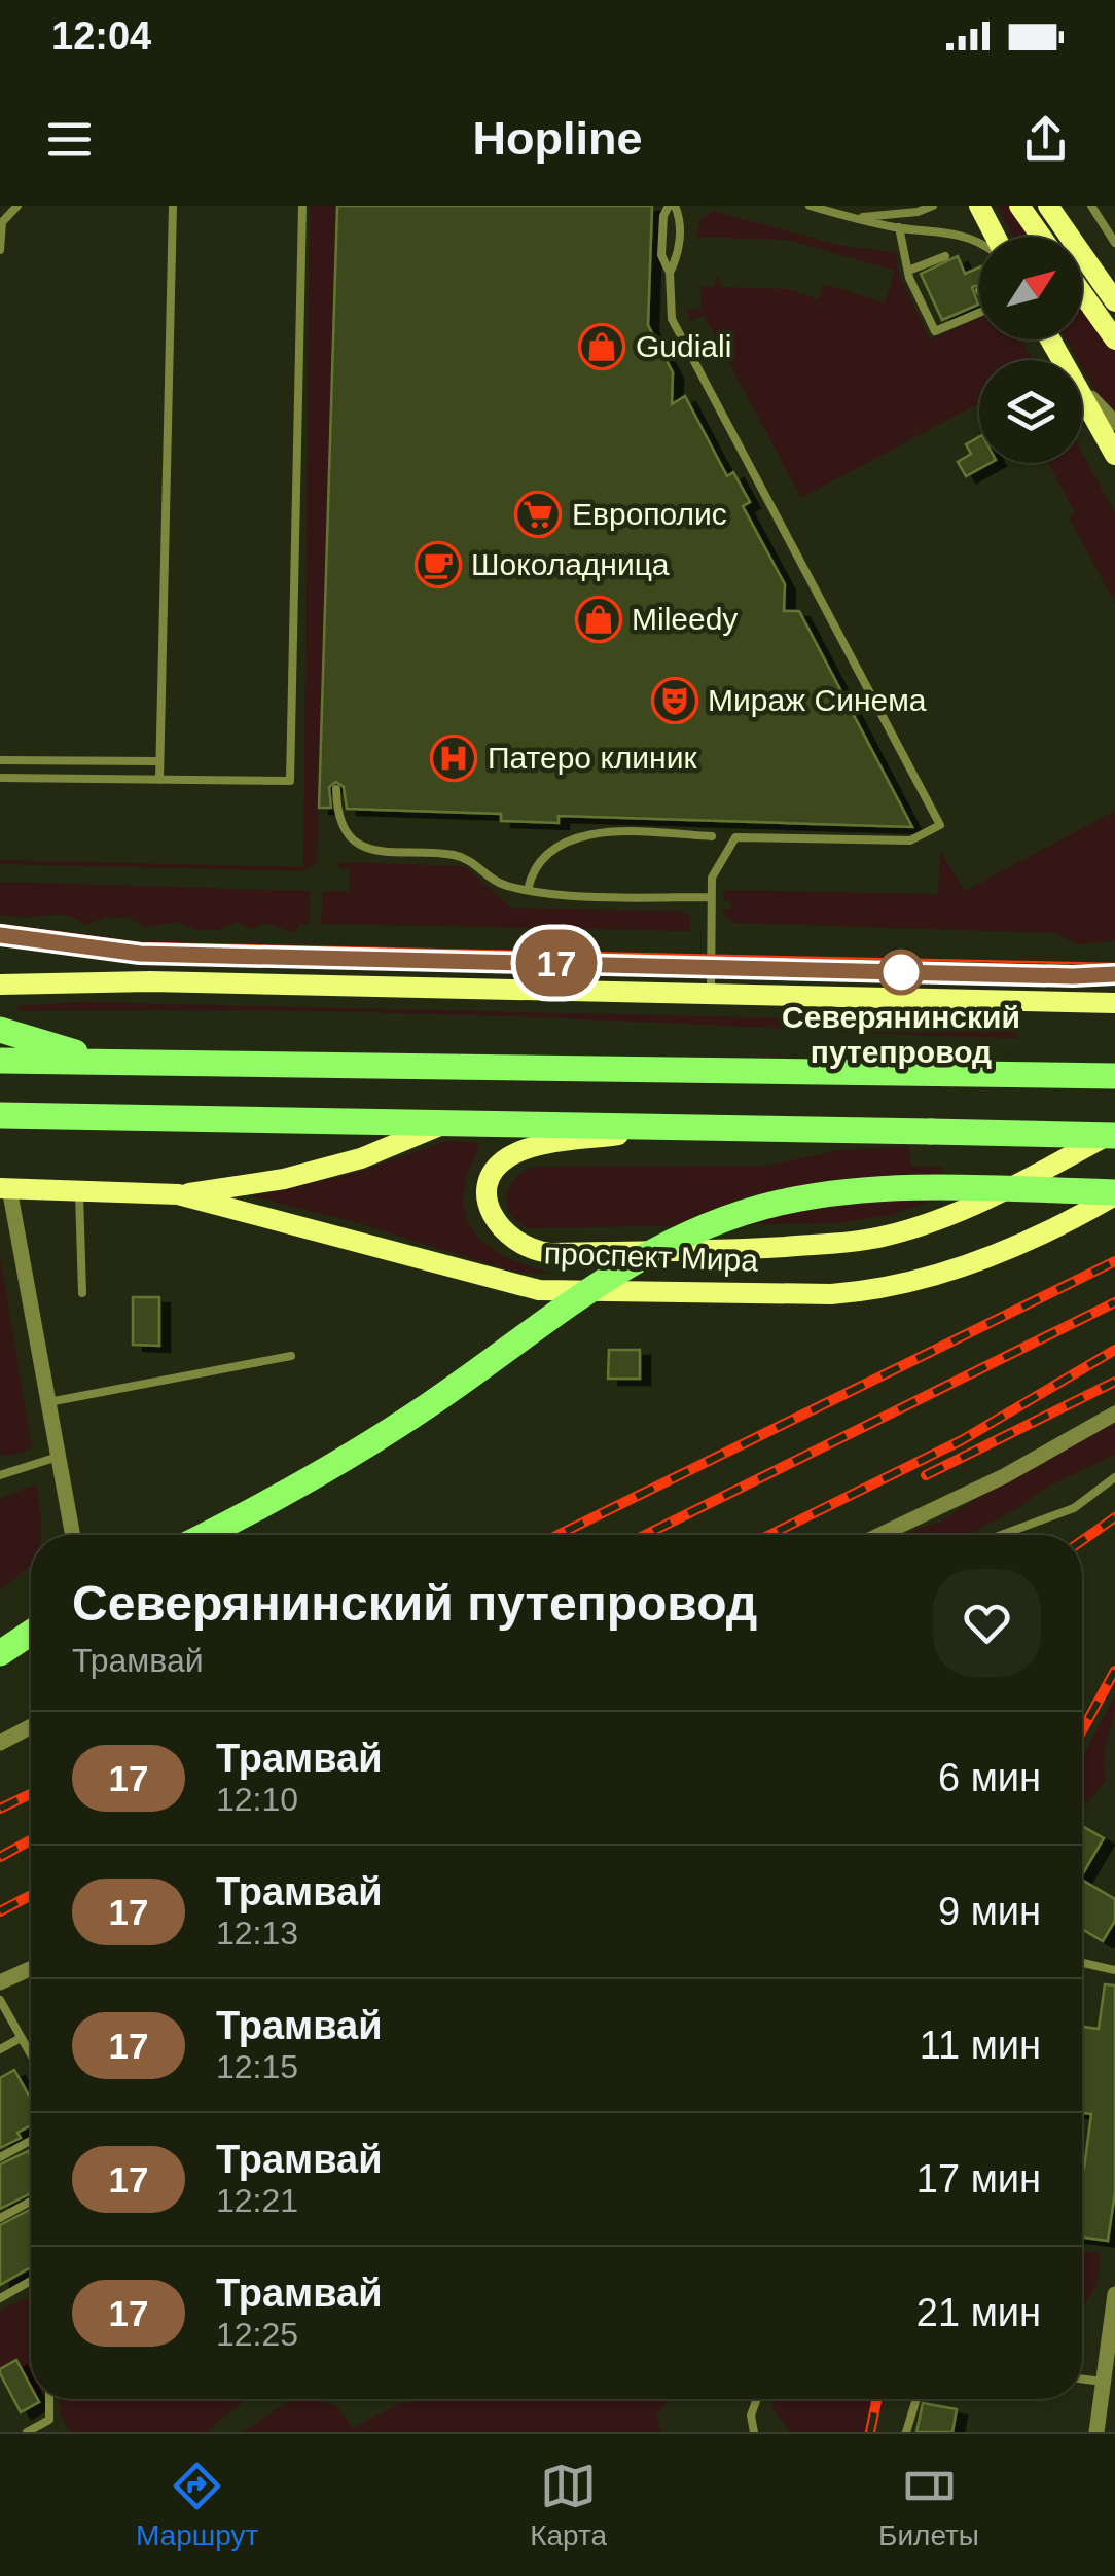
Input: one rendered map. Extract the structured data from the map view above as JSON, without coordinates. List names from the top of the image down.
{
  "streets": {
    "main road": ["проспект Мира"]
  },
  "places": {
    "shop": ["Gudiali", "Mileedy"],
    "supermarket": ["Европолис"],
    "cafe": ["Шоколадница"],
    "theatre": ["Мираж Синема"],
    "hospital": ["Патеро клиник"],
    "other": ["Северянинский путепровод"]
  },
  "lines": ["tram line 17"],
  "north": "top right",
  "page": {
    "status": "12:04",
    "header": "Hopline",
    "on_map": "17",
    "heading": ["Северянинский путепровод", "Трамвай"],
    "list": [
      {
        "mark": "17",
        "name": "Трамвай",
        "note": "12:10",
        "value": "6 мин"
      },
      {
        "mark": "17",
        "name": "Трамвай",
        "note": "12:13",
        "value": "9 мин"
      },
      {
        "mark": "17",
        "name": "Трамвай",
        "note": "12:15",
        "value": "11 мин"
      },
      {
        "mark": "17",
        "name": "Трамвай",
        "note": "12:21",
        "value": "17 мин"
      },
      {
        "mark": "17",
        "name": "Трамвай",
        "note": "12:25",
        "value": "21 мин"
      }
    ],
    "tabs": ["Маршрут", "Карта", "Билеты"]
  }
}
